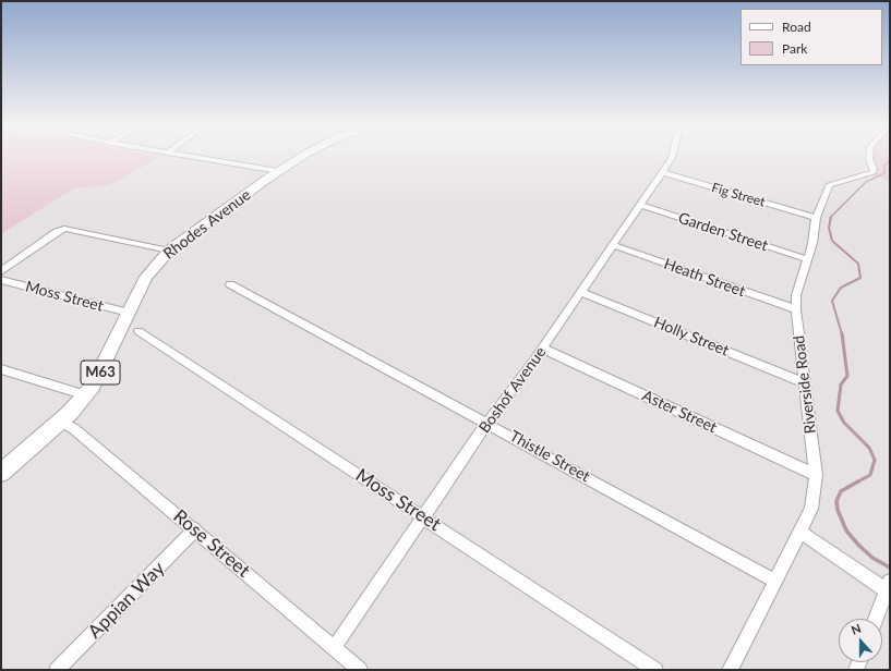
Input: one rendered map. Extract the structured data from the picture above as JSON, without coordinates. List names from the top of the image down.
{
  "streets": {
    "main road": ["Rhodes Avenue", "M63"],
    "street": [
      "Fig Street",
      "Garden Street",
      "Heath Street",
      "Moss Street",
      "Holly Street",
      "Riverside Road",
      "Boshof Avenue",
      "Aster Street",
      "Thistle Street",
      "Rose Street",
      "Appian Way"
    ]
  },
  "crossings": [
    ["Fig Street", "Riverside Road"],
    ["Fig Street", "Boshof Avenue"],
    ["Rhodes Avenue", "Moss Street"],
    ["Rhodes Avenue", "Rose Street"],
    ["Garden Street", "Riverside Road"],
    ["Garden Street", "Boshof Avenue"],
    ["Heath Street", "Riverside Road"],
    ["Heath Street", "Boshof Avenue"],
    ["Moss Street", "Boshof Avenue"],
    ["Holly Street", "Riverside Road"],
    ["Holly Street", "Boshof Avenue"],
    ["Riverside Road", "Aster Street"],
    ["Riverside Road", "Thistle Street"],
    ["Boshof Avenue", "Aster Street"],
    ["Boshof Avenue", "Thistle Street"],
    ["Boshof Avenue", "Rose Street"],
    ["Rose Street", "Appian Way"]
  ],
  "legend": ["Road", "Park"],
  "north": "top"
}
